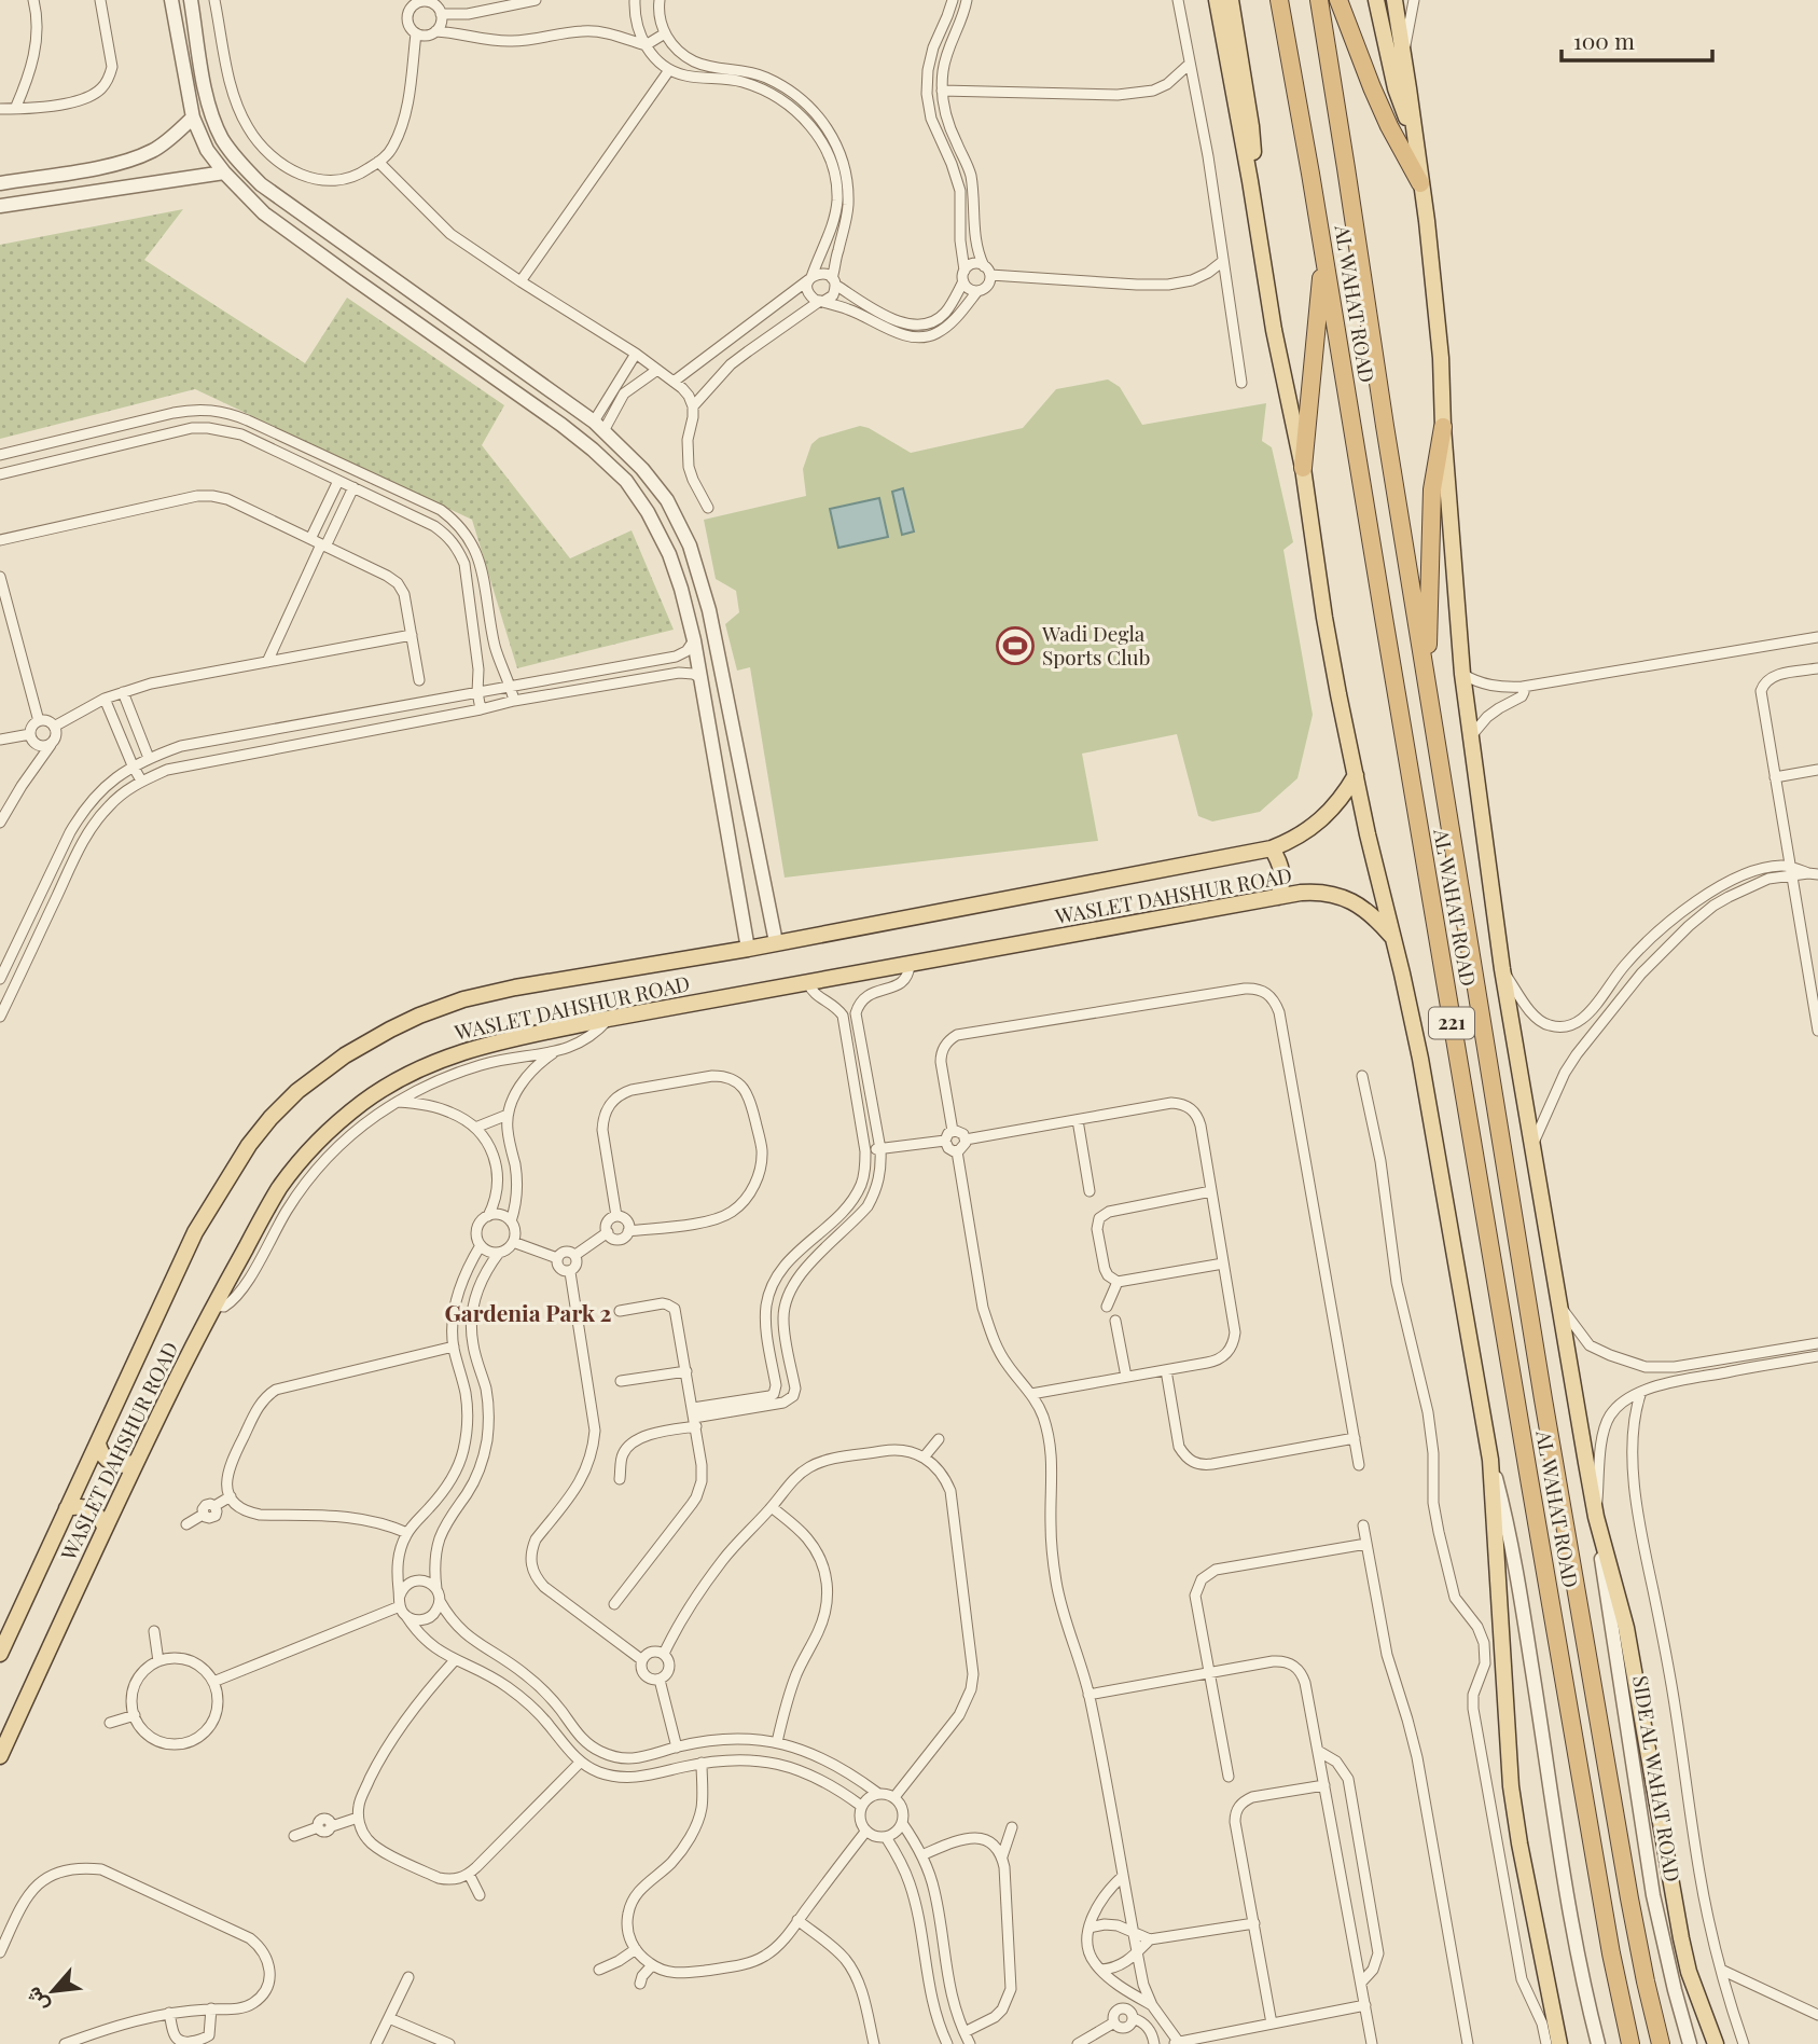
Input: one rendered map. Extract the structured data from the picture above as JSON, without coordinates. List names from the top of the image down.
{
  "streets": {
    "highway": ["AL WAHAT ROAD", "221"],
    "main road": ["WASLET DAHSHUR ROAD"],
    "street": ["SIDE AL WAHAT ROAD"]
  },
  "districts": ["Gardenia Park 2"],
  "places": {
    "sports": ["Wadi Degla Sports Club"]
  },
  "scale_bar": "100 m",
  "north": "bottom left"
}
